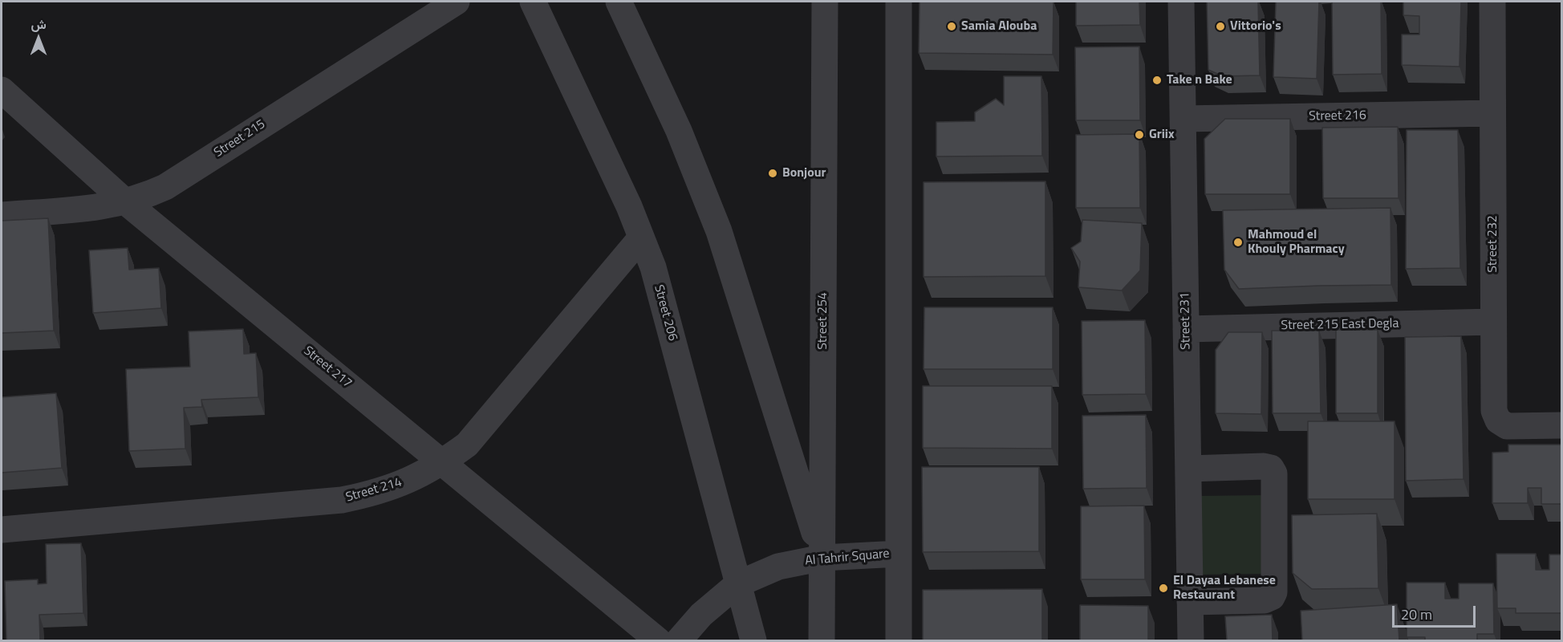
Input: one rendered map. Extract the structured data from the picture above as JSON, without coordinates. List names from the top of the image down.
{
  "streets": {
    "street": [
      "Street 216",
      "Street 215",
      "Street 232",
      "Street 206",
      "Street 254",
      "Street 231",
      "Street 215 East Degla",
      "Street 217",
      "Street 214",
      "Al Tahrir Square"
    ]
  },
  "crossings": [
    ["Street 216", "Street 232"],
    ["Street 216", "Street 231"],
    ["Street 215", "Street 217"],
    ["Street 232", "Street 215 East Degla"],
    ["Street 206", "Street 214"],
    ["Street 206", "Al Tahrir Square"],
    ["Street 254", "Al Tahrir Square"],
    ["Street 231", "Street 215 East Degla"],
    ["Street 217", "Street 214"]
  ],
  "places": [
    "Samia Alouba",
    "Vittorio's",
    "Take n Bake",
    "Griix",
    "Bonjour",
    "Mahmoud el Khouly Pharmacy",
    "El Dayaa Lebanese Restaurant"
  ],
  "scale_bar": "20 m",
  "north": "top"
}
